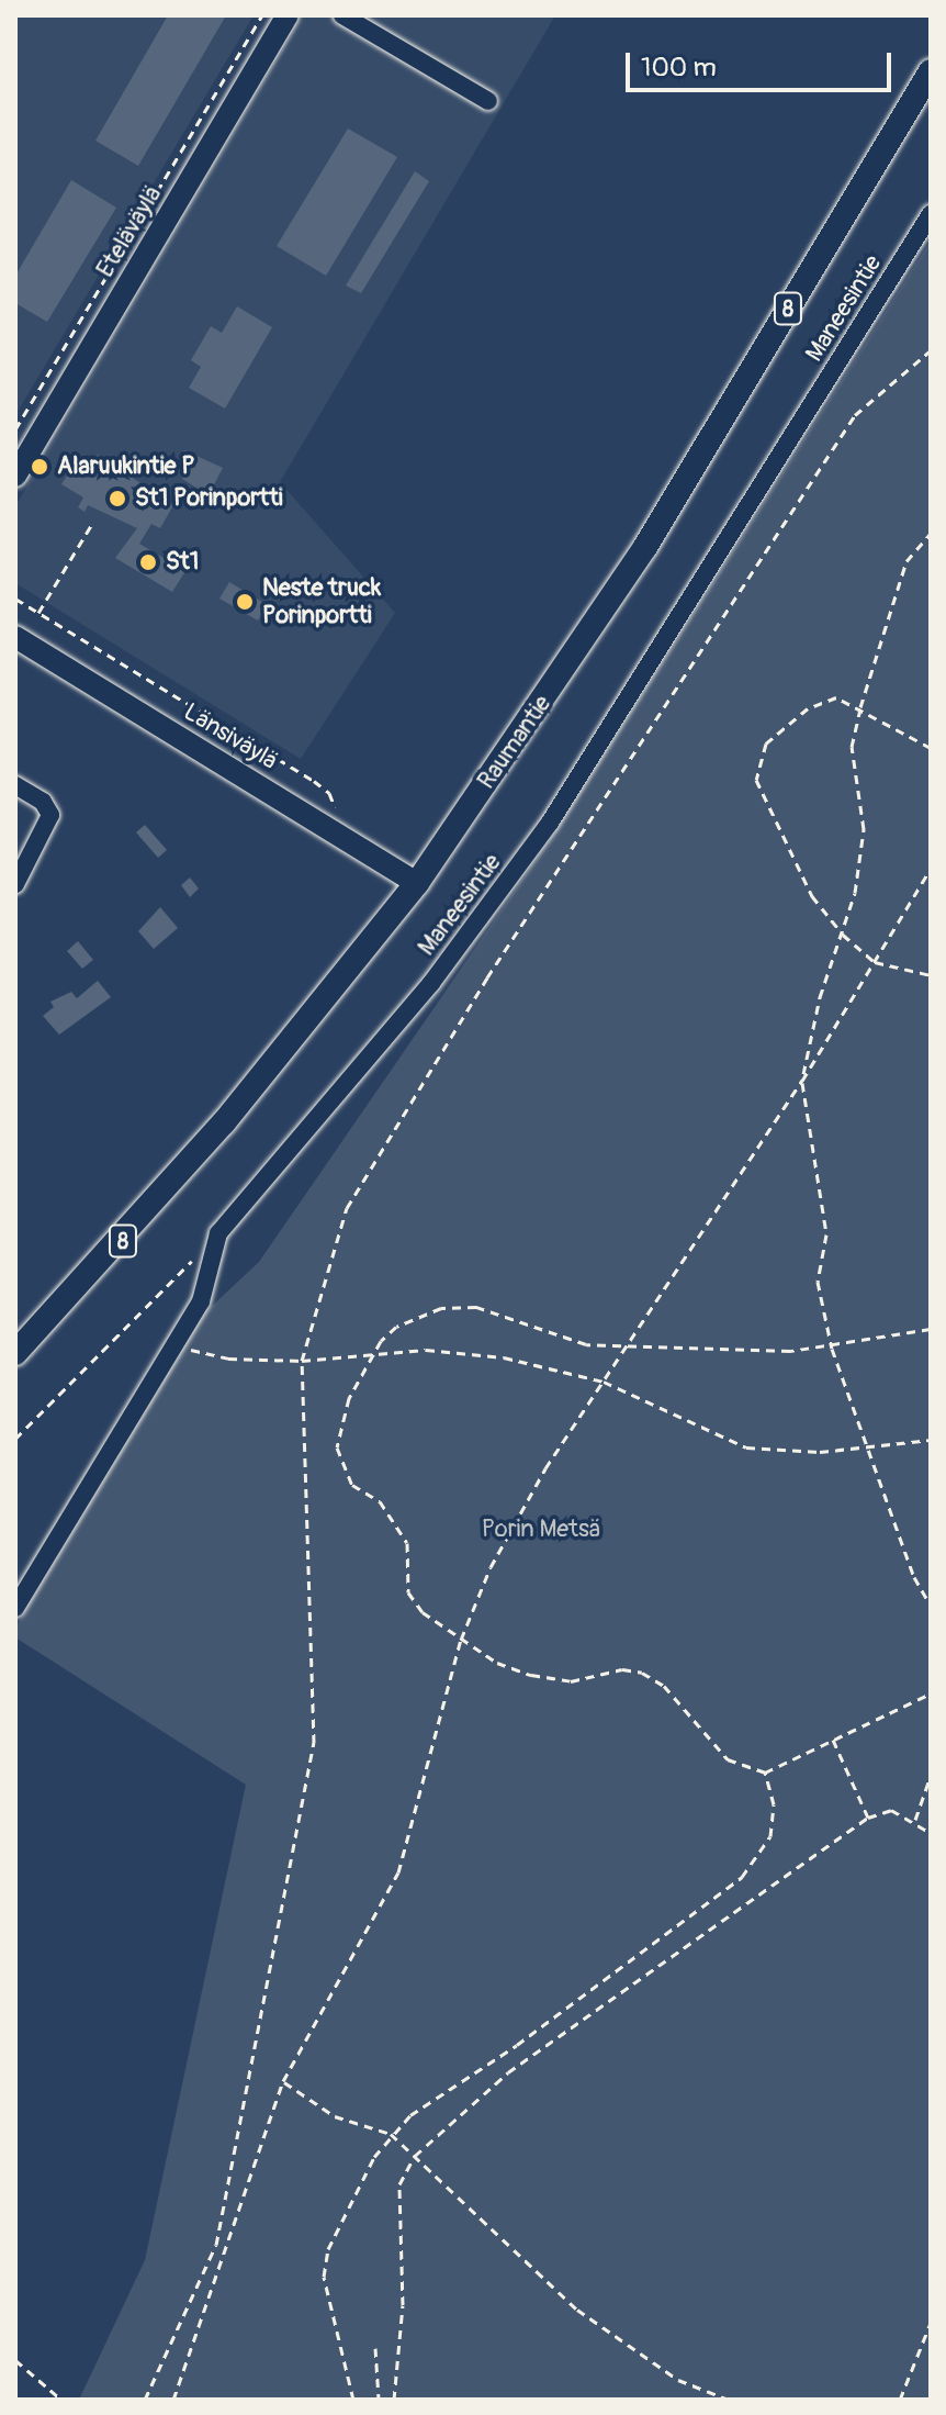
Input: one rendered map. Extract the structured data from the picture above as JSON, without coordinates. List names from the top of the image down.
{
  "streets": {
    "highway": ["8", "Raumantie"],
    "main road": ["Eteläväylä", "Länsiväylä"],
    "street": ["Maneesintie"]
  },
  "crossings": [
    ["Länsiväylä", "Raumantie"]
  ],
  "parks": ["Porin Metsä"],
  "places": [
    "Alaruukintie P",
    "St1 Porinportti",
    "St1",
    "Neste truck Porinportti"
  ],
  "scale_bar": "100 m"
}
